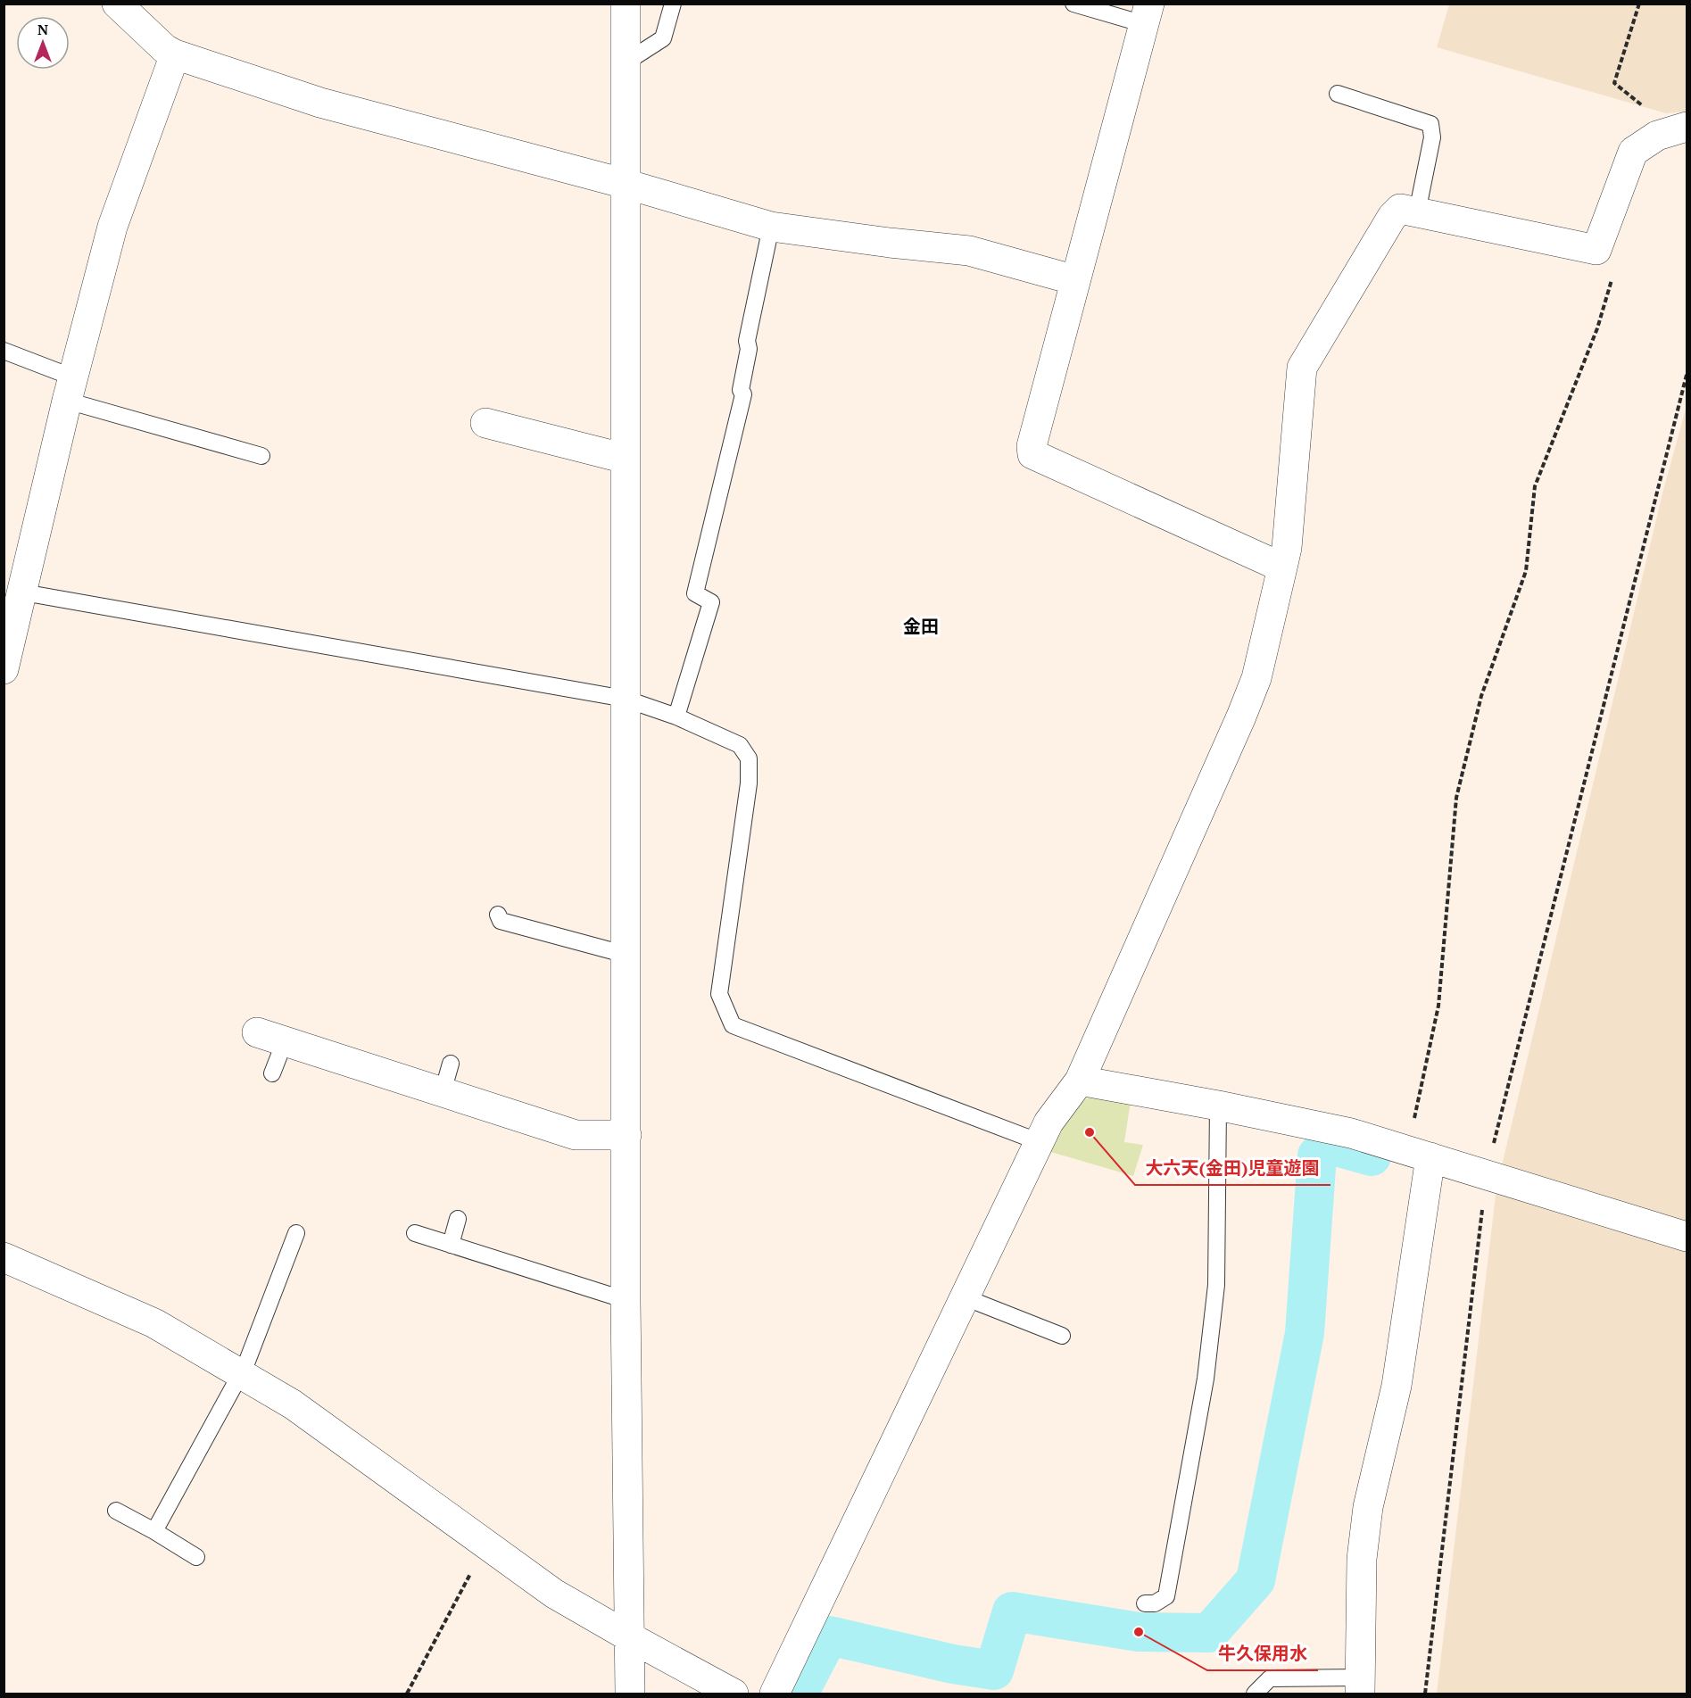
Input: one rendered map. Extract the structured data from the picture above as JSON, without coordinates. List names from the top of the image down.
{
  "districts": ["金田"],
  "places": ["大六天(金田)児童遊園", "牛久保用水"],
  "north": "top"
}
